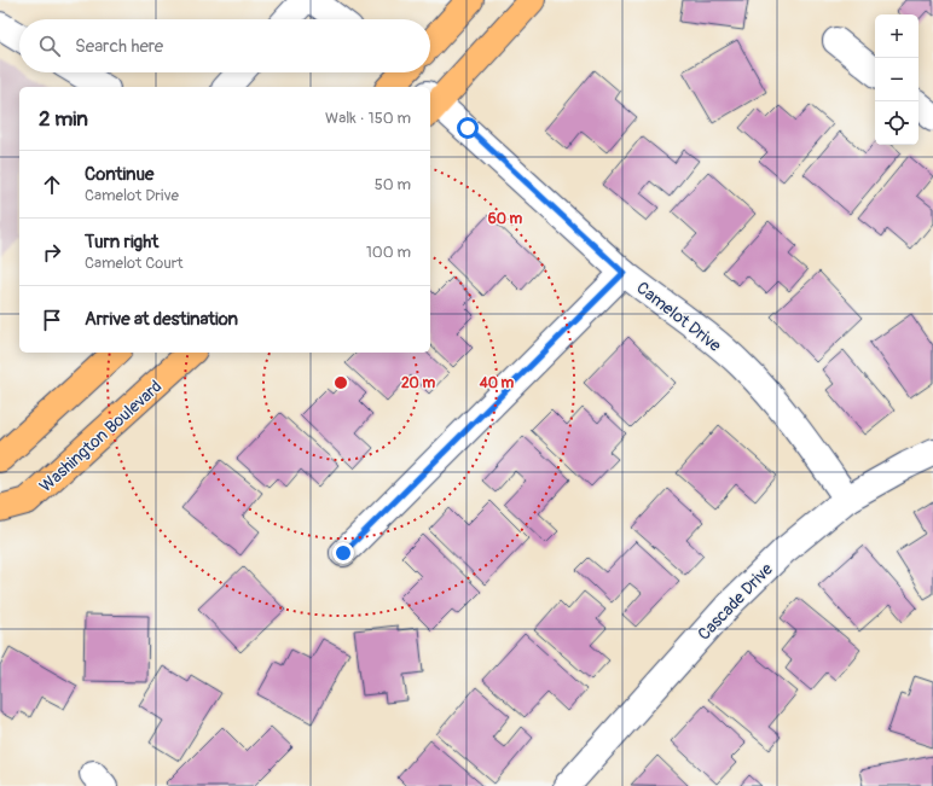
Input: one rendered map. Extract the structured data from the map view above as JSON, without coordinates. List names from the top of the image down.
{
  "streets": {
    "main road": ["Washington Boulevard"],
    "street": ["Camelot Drive", "Cascade Drive"]
  },
  "crossings": [
    ["Camelot Drive", "Cascade Drive"]
  ],
  "page": {
    "map_buttons": ["+", "−"],
    "search": "Search here",
    "heading": ["2 min", "Walk · 150 m"],
    "list": [
      ["Continue", "Camelot Drive", "50 m"],
      ["Turn right", "Camelot Court", "100 m"],
      "Arrive at destination"
    ]
  },
  "rings": ["60 m", "20 m", "40 m"]
}
